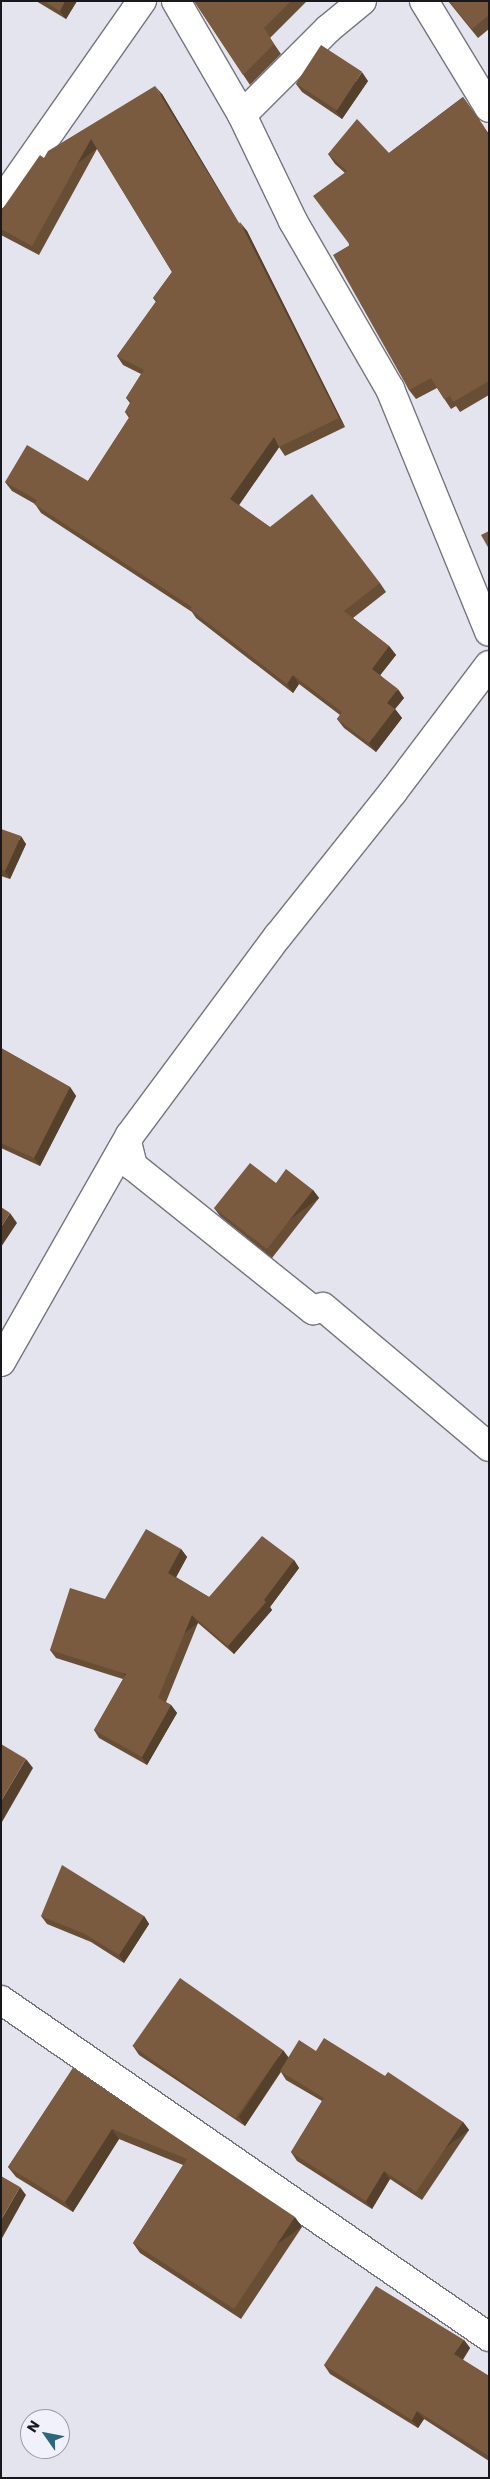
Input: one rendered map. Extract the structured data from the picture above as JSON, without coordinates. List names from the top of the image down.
{
  "north": "top left"
}
